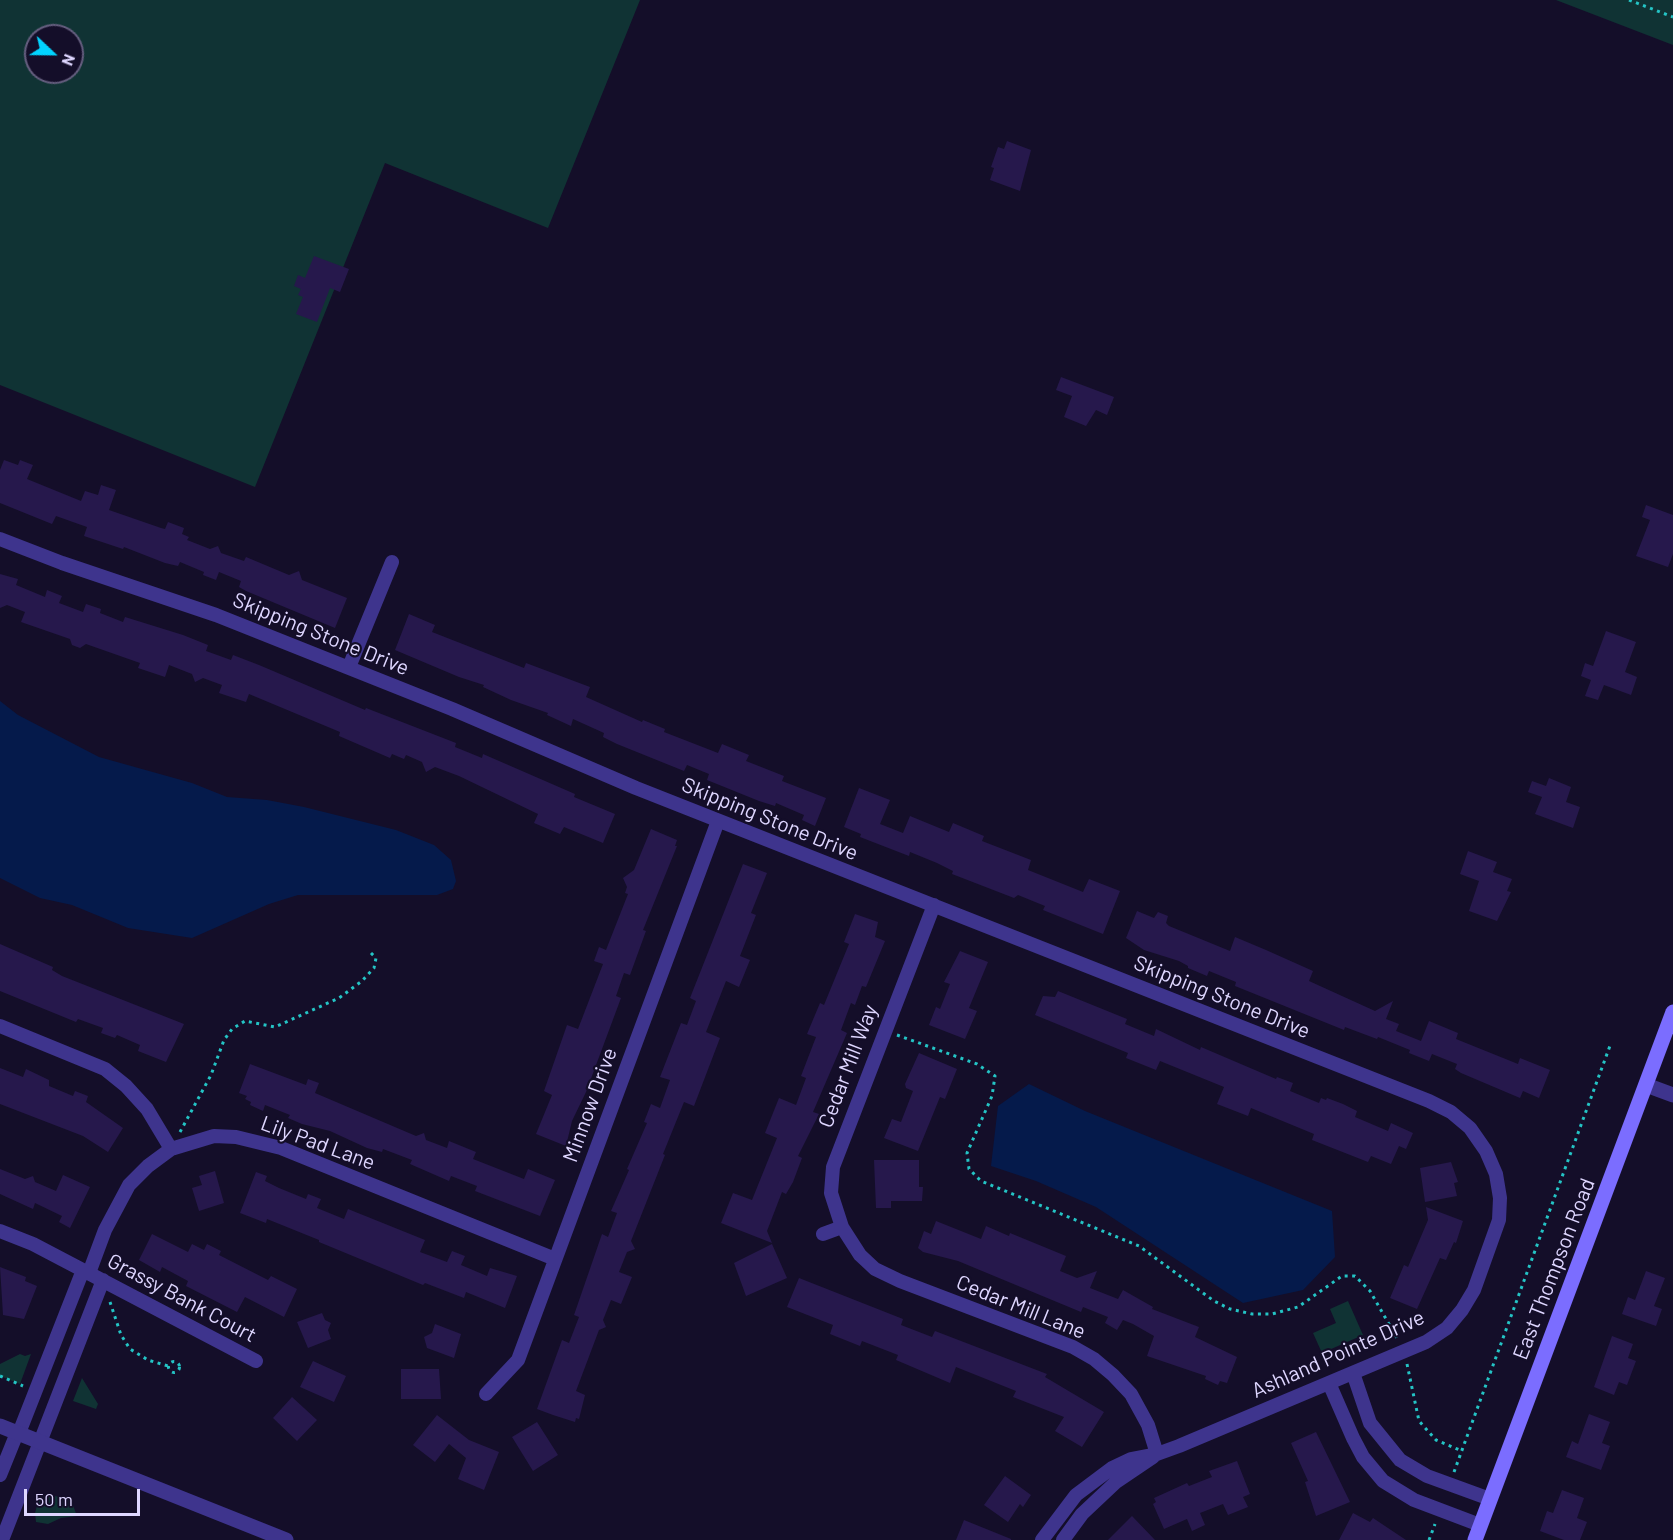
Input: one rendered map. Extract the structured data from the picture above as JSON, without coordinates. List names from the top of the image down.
{
  "streets": {
    "main road": ["East Thompson Road"],
    "street": [
      "Skipping Stone Drive",
      "Cedar Mill Way",
      "Minnow Drive",
      "Lily Pad Lane",
      "Grassy Bank Court",
      "Cedar Mill Lane",
      "Ashland Pointe Drive"
    ]
  },
  "crossings": [
    ["Skipping Stone Drive", "Cedar Mill Way"],
    ["Skipping Stone Drive", "Minnow Drive"],
    ["Skipping Stone Drive", "Ashland Pointe Drive"],
    ["Cedar Mill Way", "Cedar Mill Lane"],
    ["Minnow Drive", "Lily Pad Lane"],
    ["Lily Pad Lane", "Grassy Bank Court"],
    ["Cedar Mill Lane", "Ashland Pointe Drive"]
  ],
  "scale_bar": "50 m",
  "north": "right"
}
